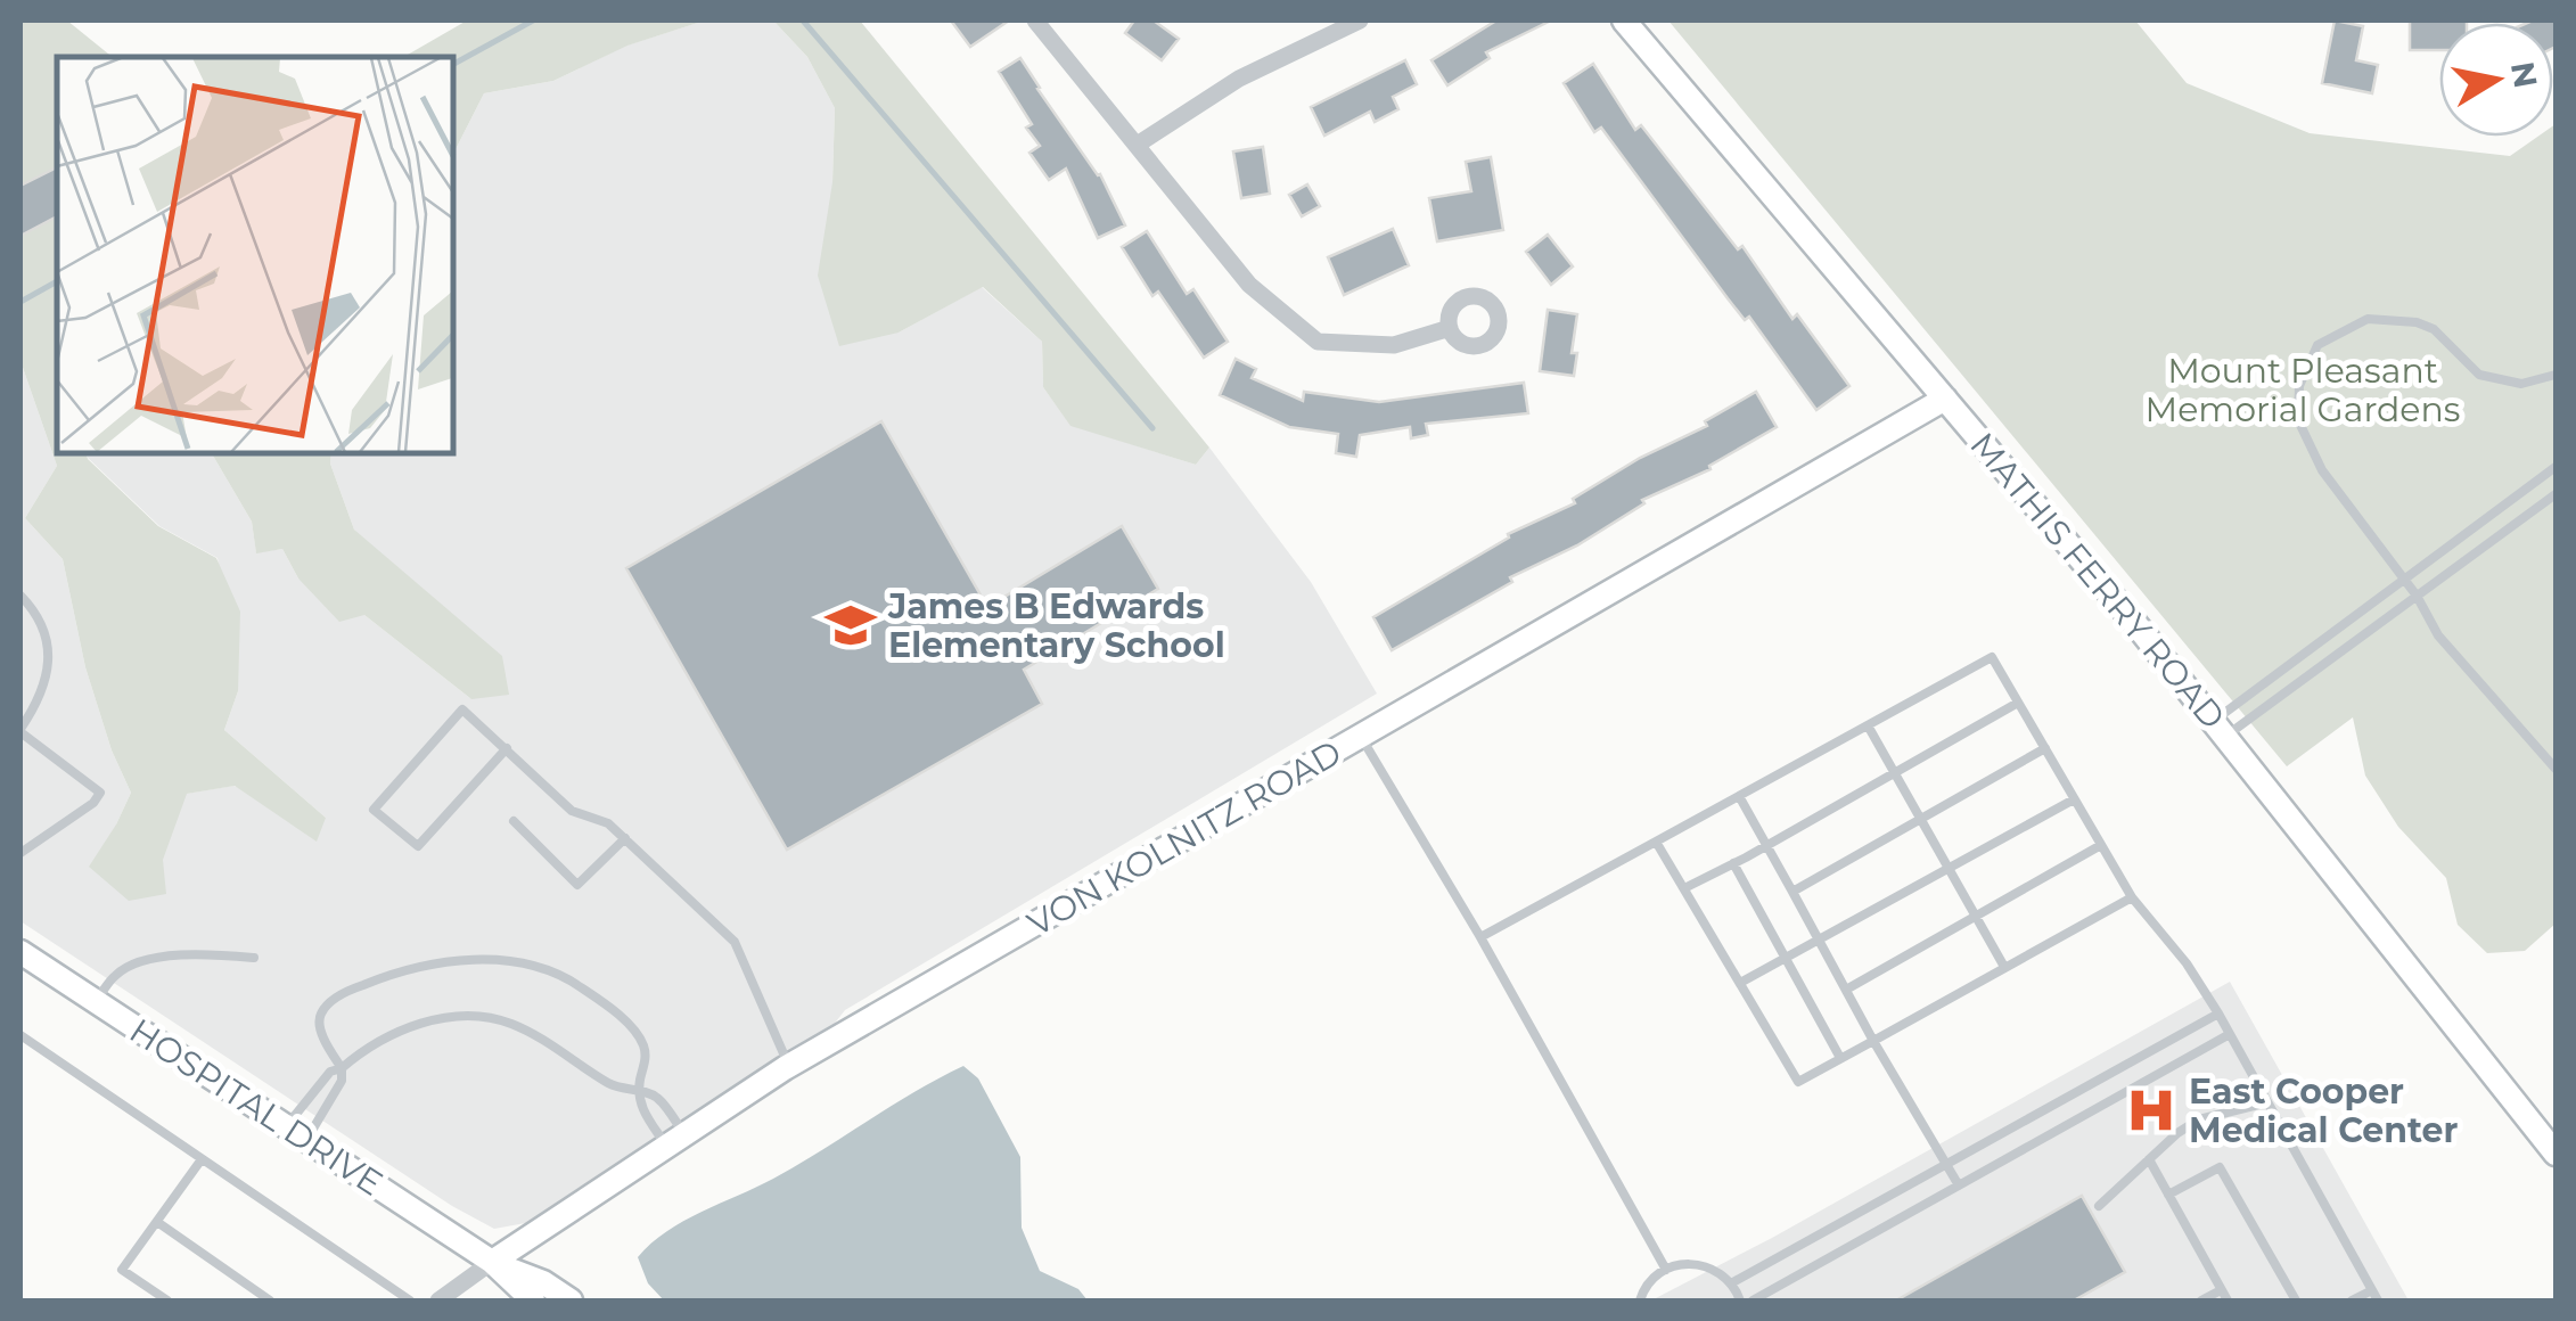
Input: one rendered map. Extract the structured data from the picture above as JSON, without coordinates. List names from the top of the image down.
{
  "streets": {
    "street": ["MATHIS FERRY ROAD", "VON KOLNITZ ROAD", "HOSPITAL DRIVE"]
  },
  "crossings": [
    ["MATHIS FERRY ROAD", "VON KOLNITZ ROAD"],
    ["VON KOLNITZ ROAD", "HOSPITAL DRIVE"]
  ],
  "parks": ["Mount Pleasant Memorial Gardens"],
  "places": {
    "school or university": ["James B Edwards Elementary School"],
    "hospital": ["East Cooper Medical Center"]
  },
  "north": "right"
}
